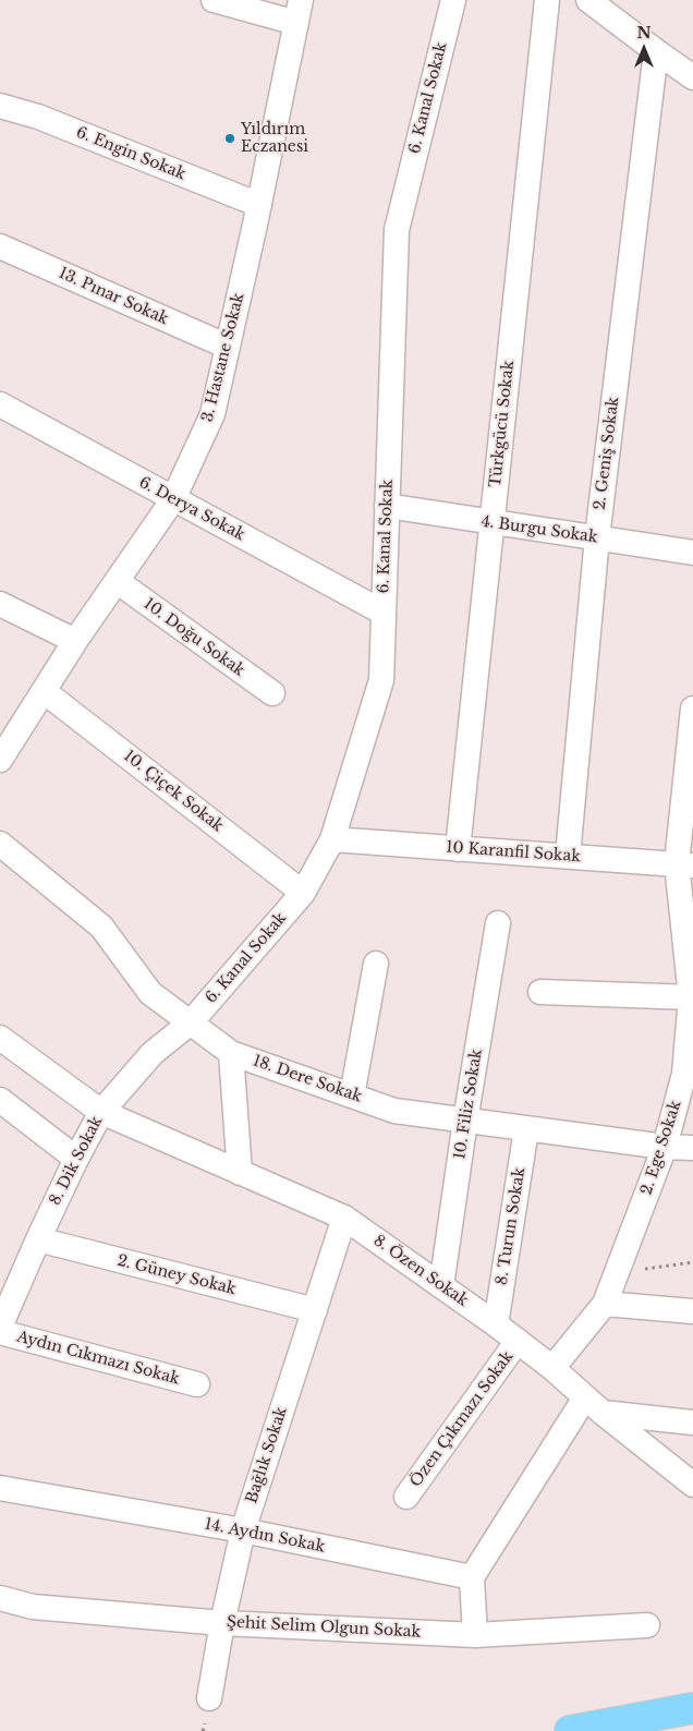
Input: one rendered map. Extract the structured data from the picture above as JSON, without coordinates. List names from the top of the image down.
{
  "streets": {
    "street": [
      "6. Kanal Sokak",
      "6. Engin Sokak",
      "13. Pınar Sokak",
      "3. Hastane Sokak",
      "Türkgücü Sokak",
      "2. Geniş Sokak",
      "6. Derya Sokak",
      "4. Burgu Sokak",
      "10. Doğu Sokak",
      "10. Çiçek Sokak",
      "10 Karanfil Sokak",
      "18. Dere Sokak",
      "10. Filiz Sokak",
      "2. Ege Sokak",
      "8. Dik Sokak",
      "8. Turun Sokak",
      "8. Özen Sokak",
      "2. Güney Sokak",
      "Aydın Cıkmazı Sokak",
      "Özen Çıkmazı Sokak",
      "Bağlık Sokak",
      "14. Aydın Sokak",
      "Şehit Selim Olgun Sokak"
    ]
  },
  "crossings": [
    ["6. Kanal Sokak", "6. Derya Sokak"],
    ["6. Kanal Sokak", "4. Burgu Sokak"],
    ["6. Kanal Sokak", "10. Çiçek Sokak"],
    ["6. Kanal Sokak", "10 Karanfil Sokak"],
    ["6. Kanal Sokak", "18. Dere Sokak"],
    ["6. Kanal Sokak", "8. Dik Sokak"],
    ["6. Engin Sokak", "3. Hastane Sokak"],
    ["13. Pınar Sokak", "3. Hastane Sokak"],
    ["3. Hastane Sokak", "6. Derya Sokak"],
    ["3. Hastane Sokak", "10. Doğu Sokak"],
    ["3. Hastane Sokak", "10. Çiçek Sokak"],
    ["Türkgücü Sokak", "4. Burgu Sokak"],
    ["Türkgücü Sokak", "10 Karanfil Sokak"],
    ["2. Geniş Sokak", "4. Burgu Sokak"],
    ["2. Geniş Sokak", "10 Karanfil Sokak"],
    ["10 Karanfil Sokak", "2. Ege Sokak"],
    ["18. Dere Sokak", "10. Filiz Sokak"],
    ["18. Dere Sokak", "2. Ege Sokak"],
    ["18. Dere Sokak", "8. Dik Sokak"],
    ["18. Dere Sokak", "8. Turun Sokak"],
    ["10. Filiz Sokak", "8. Özen Sokak"],
    ["2. Ege Sokak", "8. Özen Sokak"],
    ["8. Dik Sokak", "8. Özen Sokak"],
    ["8. Dik Sokak", "2. Güney Sokak"],
    ["8. Turun Sokak", "8. Özen Sokak"],
    ["8. Özen Sokak", "Özen Çıkmazı Sokak"],
    ["8. Özen Sokak", "Bağlık Sokak"],
    ["2. Güney Sokak", "Bağlık Sokak"],
    ["Bağlık Sokak", "14. Aydın Sokak"],
    ["Bağlık Sokak", "Şehit Selim Olgun Sokak"]
  ],
  "places": ["Yıldırım Eczanesi"],
  "north": "top"
}
